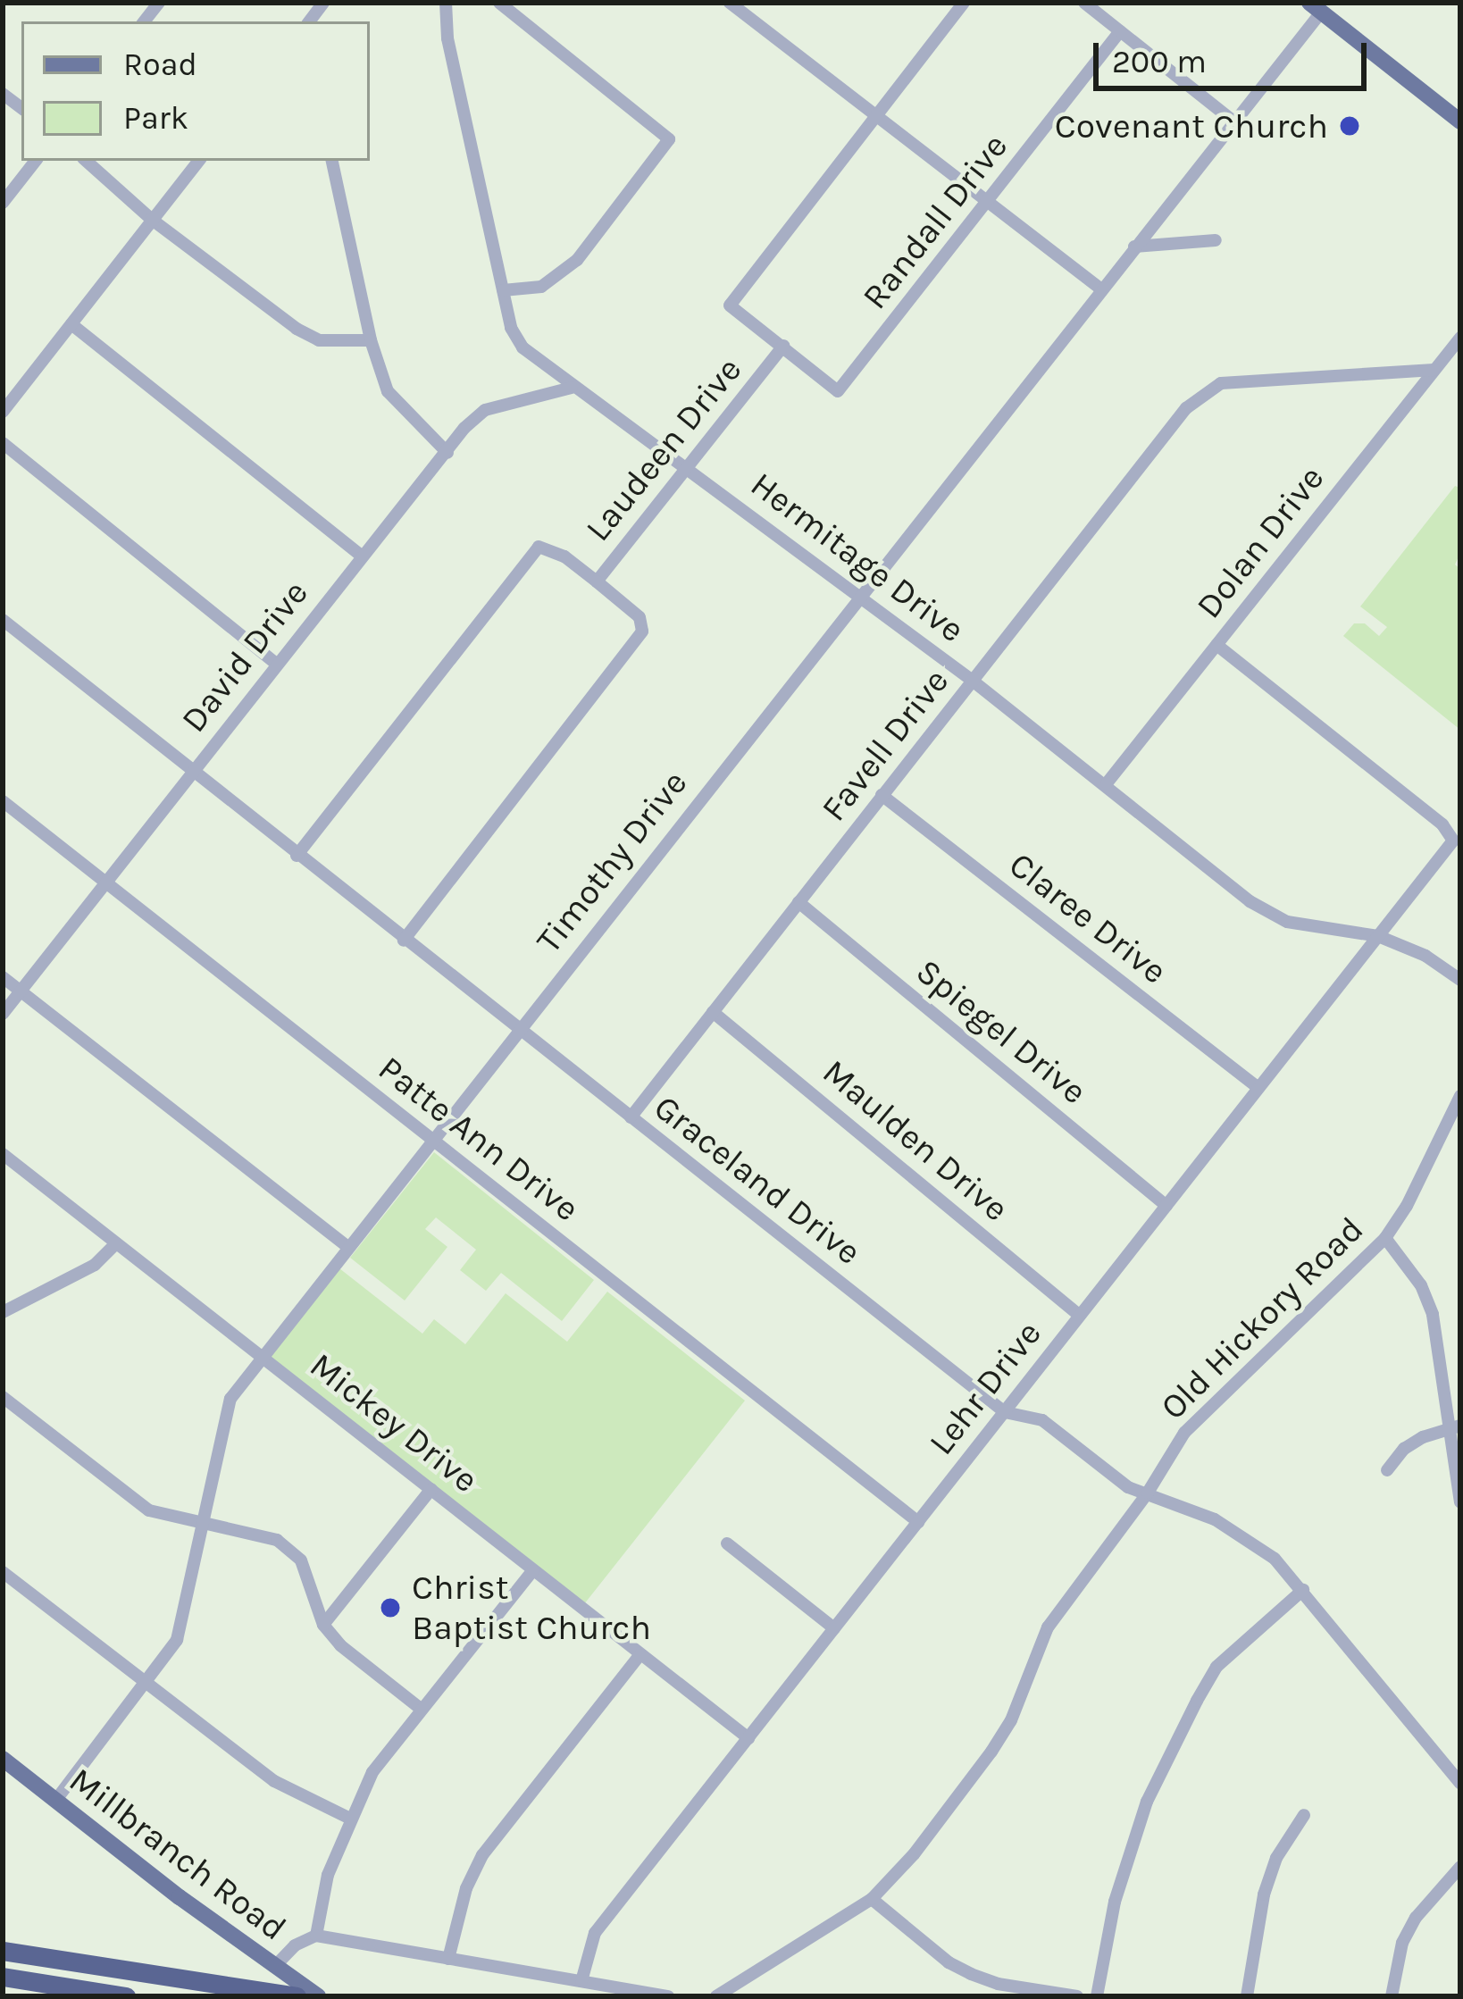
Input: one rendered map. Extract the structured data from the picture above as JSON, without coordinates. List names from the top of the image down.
{
  "streets": {
    "main road": ["Millbranch Road"],
    "street": [
      "Randall Drive",
      "Laudeen Drive",
      "Dolan Drive",
      "Hermitage Drive",
      "David Drive",
      "Favell Drive",
      "Timothy Drive",
      "Claree Drive",
      "Spiegel Drive",
      "Patte Ann Drive",
      "Maulden Drive",
      "Graceland Drive",
      "Old Hickory Road",
      "Lehr Drive",
      "Mickey Drive"
    ]
  },
  "crossings": [
    ["Randall Drive", "Laudeen Drive"],
    ["Laudeen Drive", "Hermitage Drive"],
    ["Laudeen Drive", "Graceland Drive"],
    ["Dolan Drive", "Hermitage Drive"],
    ["Dolan Drive", "Favell Drive"],
    ["Dolan Drive", "Lehr Drive"],
    ["Hermitage Drive", "David Drive"],
    ["Hermitage Drive", "Favell Drive"],
    ["Hermitage Drive", "Timothy Drive"],
    ["Hermitage Drive", "Lehr Drive"],
    ["David Drive", "Patte Ann Drive"],
    ["David Drive", "Graceland Drive"],
    ["Favell Drive", "Claree Drive"],
    ["Favell Drive", "Spiegel Drive"],
    ["Favell Drive", "Maulden Drive"],
    ["Favell Drive", "Graceland Drive"],
    ["Timothy Drive", "Patte Ann Drive"],
    ["Timothy Drive", "Graceland Drive"],
    ["Timothy Drive", "Mickey Drive"],
    ["Timothy Drive", "Millbranch Road"],
    ["Claree Drive", "Lehr Drive"],
    ["Spiegel Drive", "Lehr Drive"],
    ["Patte Ann Drive", "Lehr Drive"],
    ["Maulden Drive", "Lehr Drive"],
    ["Graceland Drive", "Old Hickory Road"],
    ["Graceland Drive", "Lehr Drive"],
    ["Lehr Drive", "Mickey Drive"]
  ],
  "places": ["Covenant Church", "Christ Baptist Church"],
  "legend": ["Road", "Park"],
  "scale_bar": "200 m"
}
